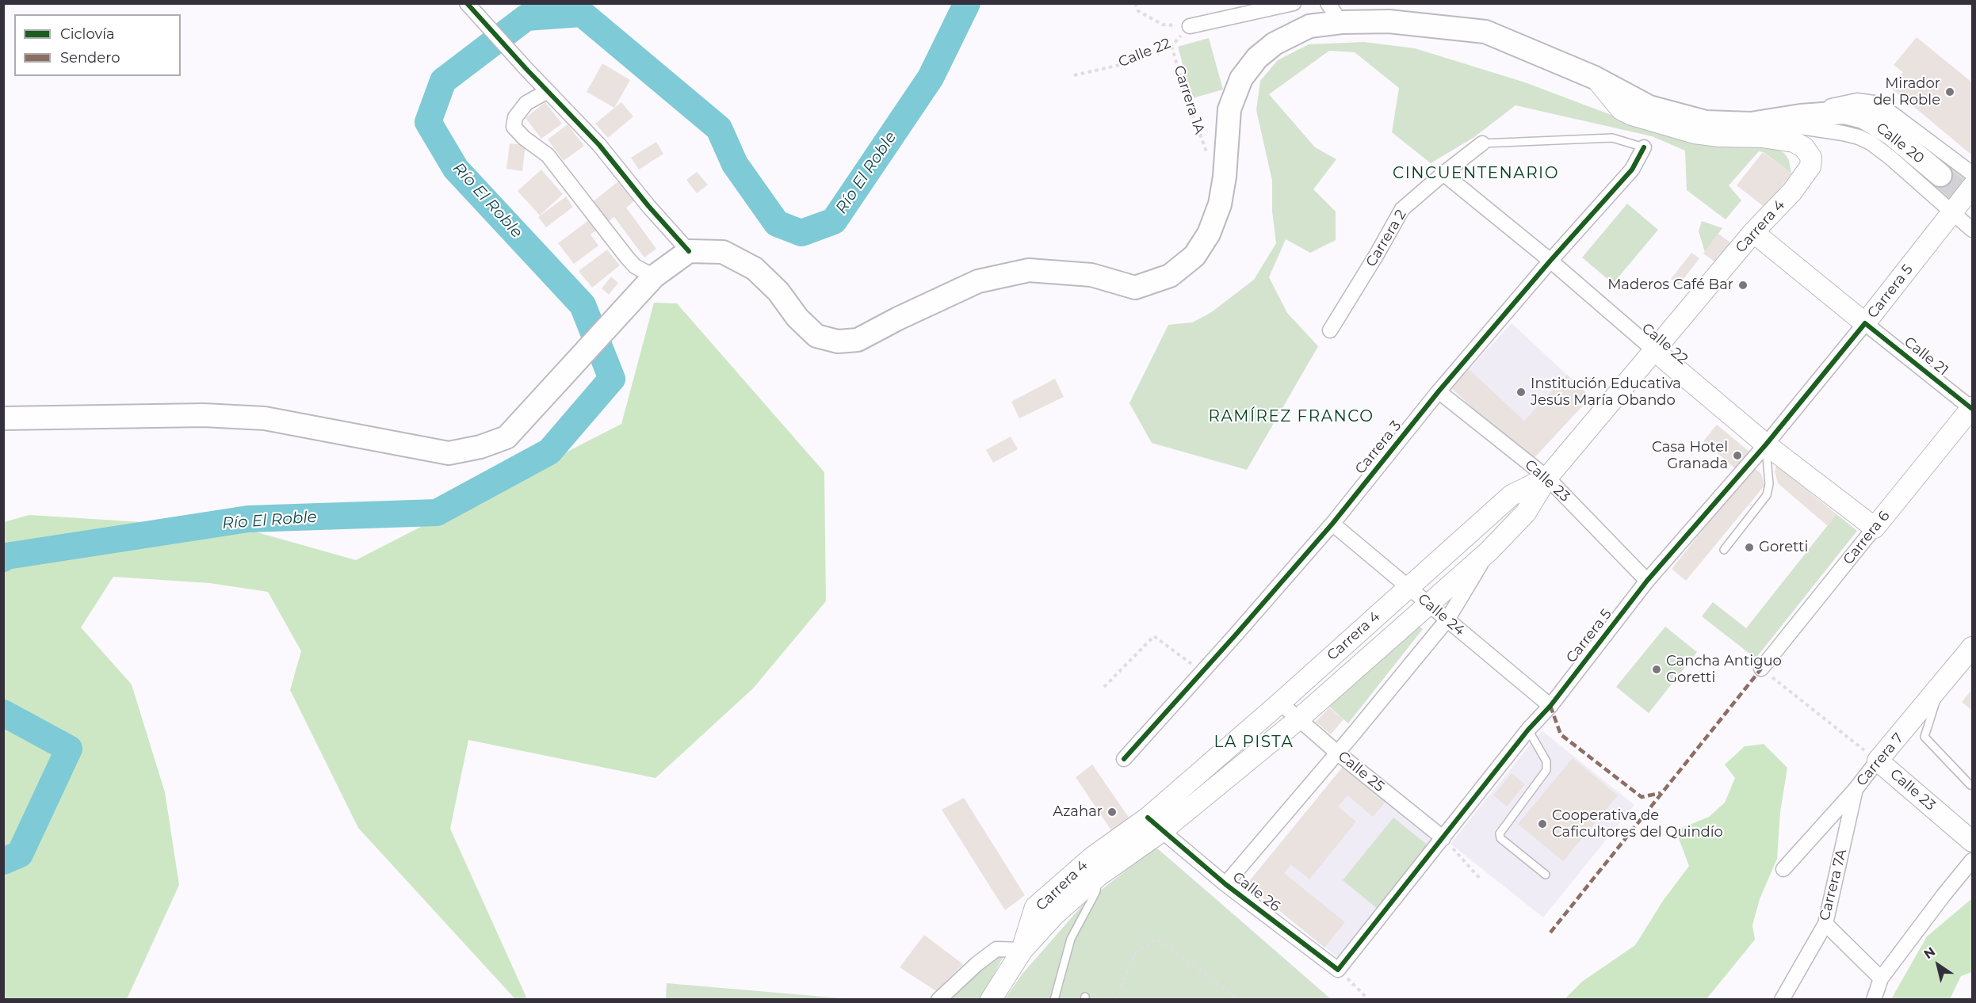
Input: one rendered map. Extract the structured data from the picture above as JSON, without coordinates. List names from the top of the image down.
{
  "streets": {
    "main road": [
      "Calle 22",
      "Calle 20",
      "Carrera 4",
      "Carrera 5",
      "Calle 21",
      "Calle 23",
      "Carrera 6",
      "Carrera 7"
    ],
    "street": [
      "Carrera 2",
      "Carrera 3",
      "Calle 24",
      "Calle 25",
      "Carrera 7A",
      "Calle 26"
    ],
    "path": ["Carrera 1A"]
  },
  "crossings": [
    ["Calle 22", "Carrera 1A"],
    ["Calle 22", "Carrera 4"],
    ["Calle 22", "Carrera 2"],
    ["Calle 22", "Carrera 5"],
    ["Calle 22", "Carrera 3"],
    ["Calle 22", "Carrera 6"],
    ["Calle 20", "Carrera 4"],
    ["Carrera 4", "Calle 21"],
    ["Carrera 4", "Calle 23"],
    ["Carrera 4", "Calle 24"],
    ["Carrera 4", "Calle 25"],
    ["Carrera 4", "Calle 26"],
    ["Carrera 5", "Calle 21"],
    ["Carrera 5", "Calle 23"],
    ["Carrera 5", "Calle 24"],
    ["Carrera 5", "Calle 25"],
    ["Carrera 5", "Calle 26"],
    ["Calle 21", "Carrera 6"],
    ["Carrera 3", "Calle 23"],
    ["Carrera 3", "Calle 24"],
    ["Calle 23", "Carrera 6"],
    ["Calle 23", "Carrera 7"],
    ["Carrera 7", "Carrera 7A"]
  ],
  "districts": ["CINCUENTENARIO", "RAMÍREZ FRANCO", "LA PISTA"],
  "water": ["Río El Roble"],
  "places": [
    "Mirador del Roble",
    "Maderos Café Bar",
    "Institución Educativa Jesús María Obando",
    "Casa Hotel Granada",
    "Goretti",
    "Cancha Antiguo Goretti",
    "Azahar",
    "Cooperativa de Caficultores del Quindío"
  ],
  "legend": ["Ciclovía", "Sendero"],
  "north": "top left"
}
